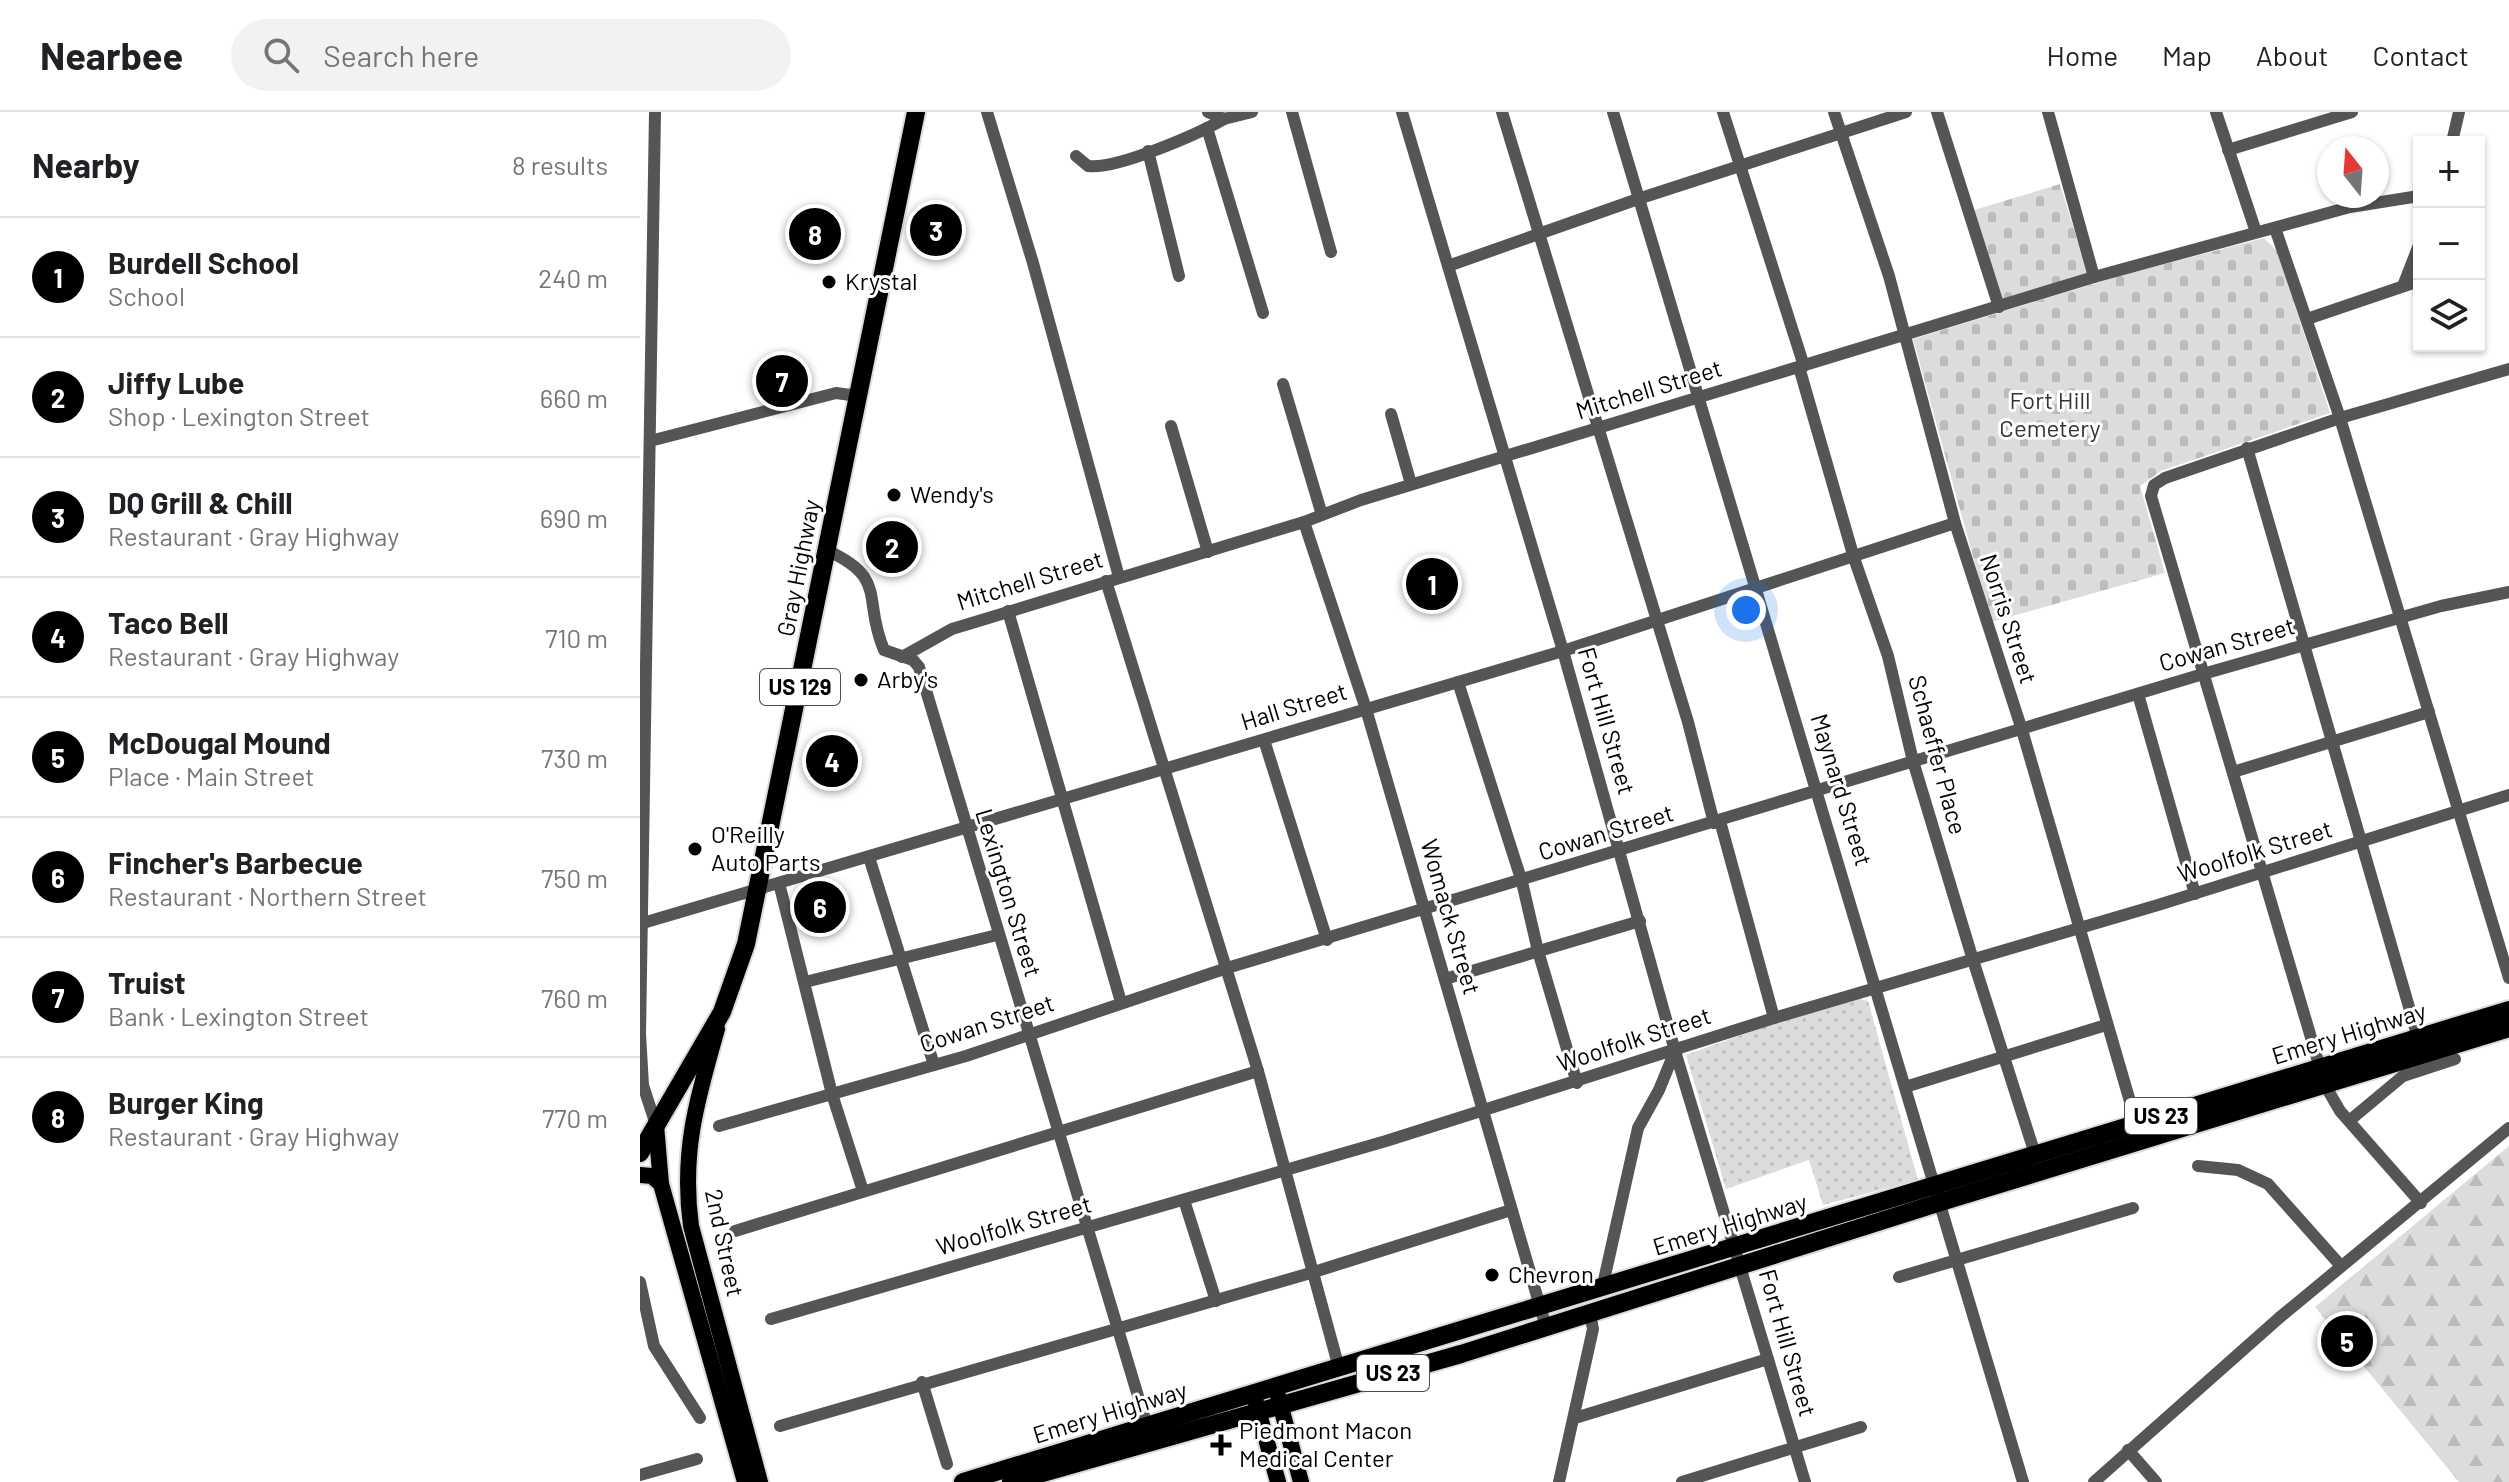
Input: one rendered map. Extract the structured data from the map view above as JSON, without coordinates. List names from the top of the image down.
{
  "streets": {
    "highway": [
      "Gray Highway",
      "US 129",
      "Emery Highway",
      "US 23"
    ],
    "main road": ["2nd Street"],
    "street": [
      "Mitchell Street",
      "Norris Street",
      "Cowan Street",
      "Hall Street",
      "Fort Hill Street",
      "Schaeffer Place",
      "Maynard Street",
      "Woolfolk Street",
      "Lexington Street",
      "Womack Street"
    ]
  },
  "crossings": [
    ["Mitchell Street", "Norris Street"],
    ["Mitchell Street", "Fort Hill Street"],
    ["Mitchell Street", "Schaeffer Place"],
    ["Mitchell Street", "Maynard Street"],
    ["Mitchell Street", "Lexington Street"],
    ["Mitchell Street", "Womack Street"],
    ["Gray Highway", "Hall Street"],
    ["Gray Highway", "Lexington Street"],
    ["Gray Highway", "2nd Street"],
    ["Norris Street", "Cowan Street"],
    ["Norris Street", "Hall Street"],
    ["Norris Street", "Woolfolk Street"],
    ["Norris Street", "Emery Highway"],
    ["Cowan Street", "Fort Hill Street"],
    ["Cowan Street", "Schaeffer Place"],
    ["Cowan Street", "Maynard Street"],
    ["Cowan Street", "Lexington Street"],
    ["Cowan Street", "Womack Street"],
    ["Hall Street", "Fort Hill Street"],
    ["Hall Street", "Schaeffer Place"],
    ["Hall Street", "Maynard Street"],
    ["Hall Street", "Lexington Street"],
    ["Hall Street", "Womack Street"],
    ["Fort Hill Street", "Woolfolk Street"],
    ["Fort Hill Street", "Emery Highway"],
    ["Schaeffer Place", "Woolfolk Street"],
    ["Schaeffer Place", "Emery Highway"],
    ["Maynard Street", "Woolfolk Street"],
    ["Maynard Street", "Emery Highway"],
    ["Woolfolk Street", "Lexington Street"],
    ["Woolfolk Street", "Womack Street"],
    ["Lexington Street", "Emery Highway"],
    ["Womack Street", "Emery Highway"]
  ],
  "parks": ["Fort Hill Cemetery"],
  "places": {
    "other": [
      "Krystal",
      "Wendy's",
      "Arby's",
      "O'Reilly Auto Parts",
      "Chevron"
    ],
    "health": ["Piedmont Macon Medical Center"]
  },
  "north": "top",
  "page": {
    "header": "Nearbee",
    "search": "Search here",
    "nav": [
      "Home",
      "Map",
      "About",
      "Contact"
    ],
    "heading": ["Nearby", "8 results"],
    "map_buttons": ["+", "−"],
    "pins": [
      "3",
      "8",
      "7",
      "2",
      "1",
      "4",
      "6",
      "5"
    ],
    "list": [
      {
        "mark": "1",
        "name": "Burdell School",
        "note": "School",
        "value": "240 m"
      },
      {
        "mark": "2",
        "name": "Jiffy Lube",
        "note": "Shop · Lexington Street",
        "value": "660 m"
      },
      {
        "mark": "3",
        "name": "DQ Grill & Chill",
        "note": "Restaurant · Gray Highway",
        "value": "690 m"
      },
      {
        "mark": "4",
        "name": "Taco Bell",
        "note": "Restaurant · Gray Highway",
        "value": "710 m"
      },
      {
        "mark": "5",
        "name": "McDougal Mound",
        "note": "Place · Main Street",
        "value": "730 m"
      },
      {
        "mark": "6",
        "name": "Fincher's Barbecue",
        "note": "Restaurant · Northern Street",
        "value": "750 m"
      },
      {
        "mark": "7",
        "name": "Truist",
        "note": "Bank · Lexington Street",
        "value": "760 m"
      },
      {
        "mark": "8",
        "name": "Burger King",
        "note": "Restaurant · Gray Highway",
        "value": "770 m"
      }
    ]
  }
}
